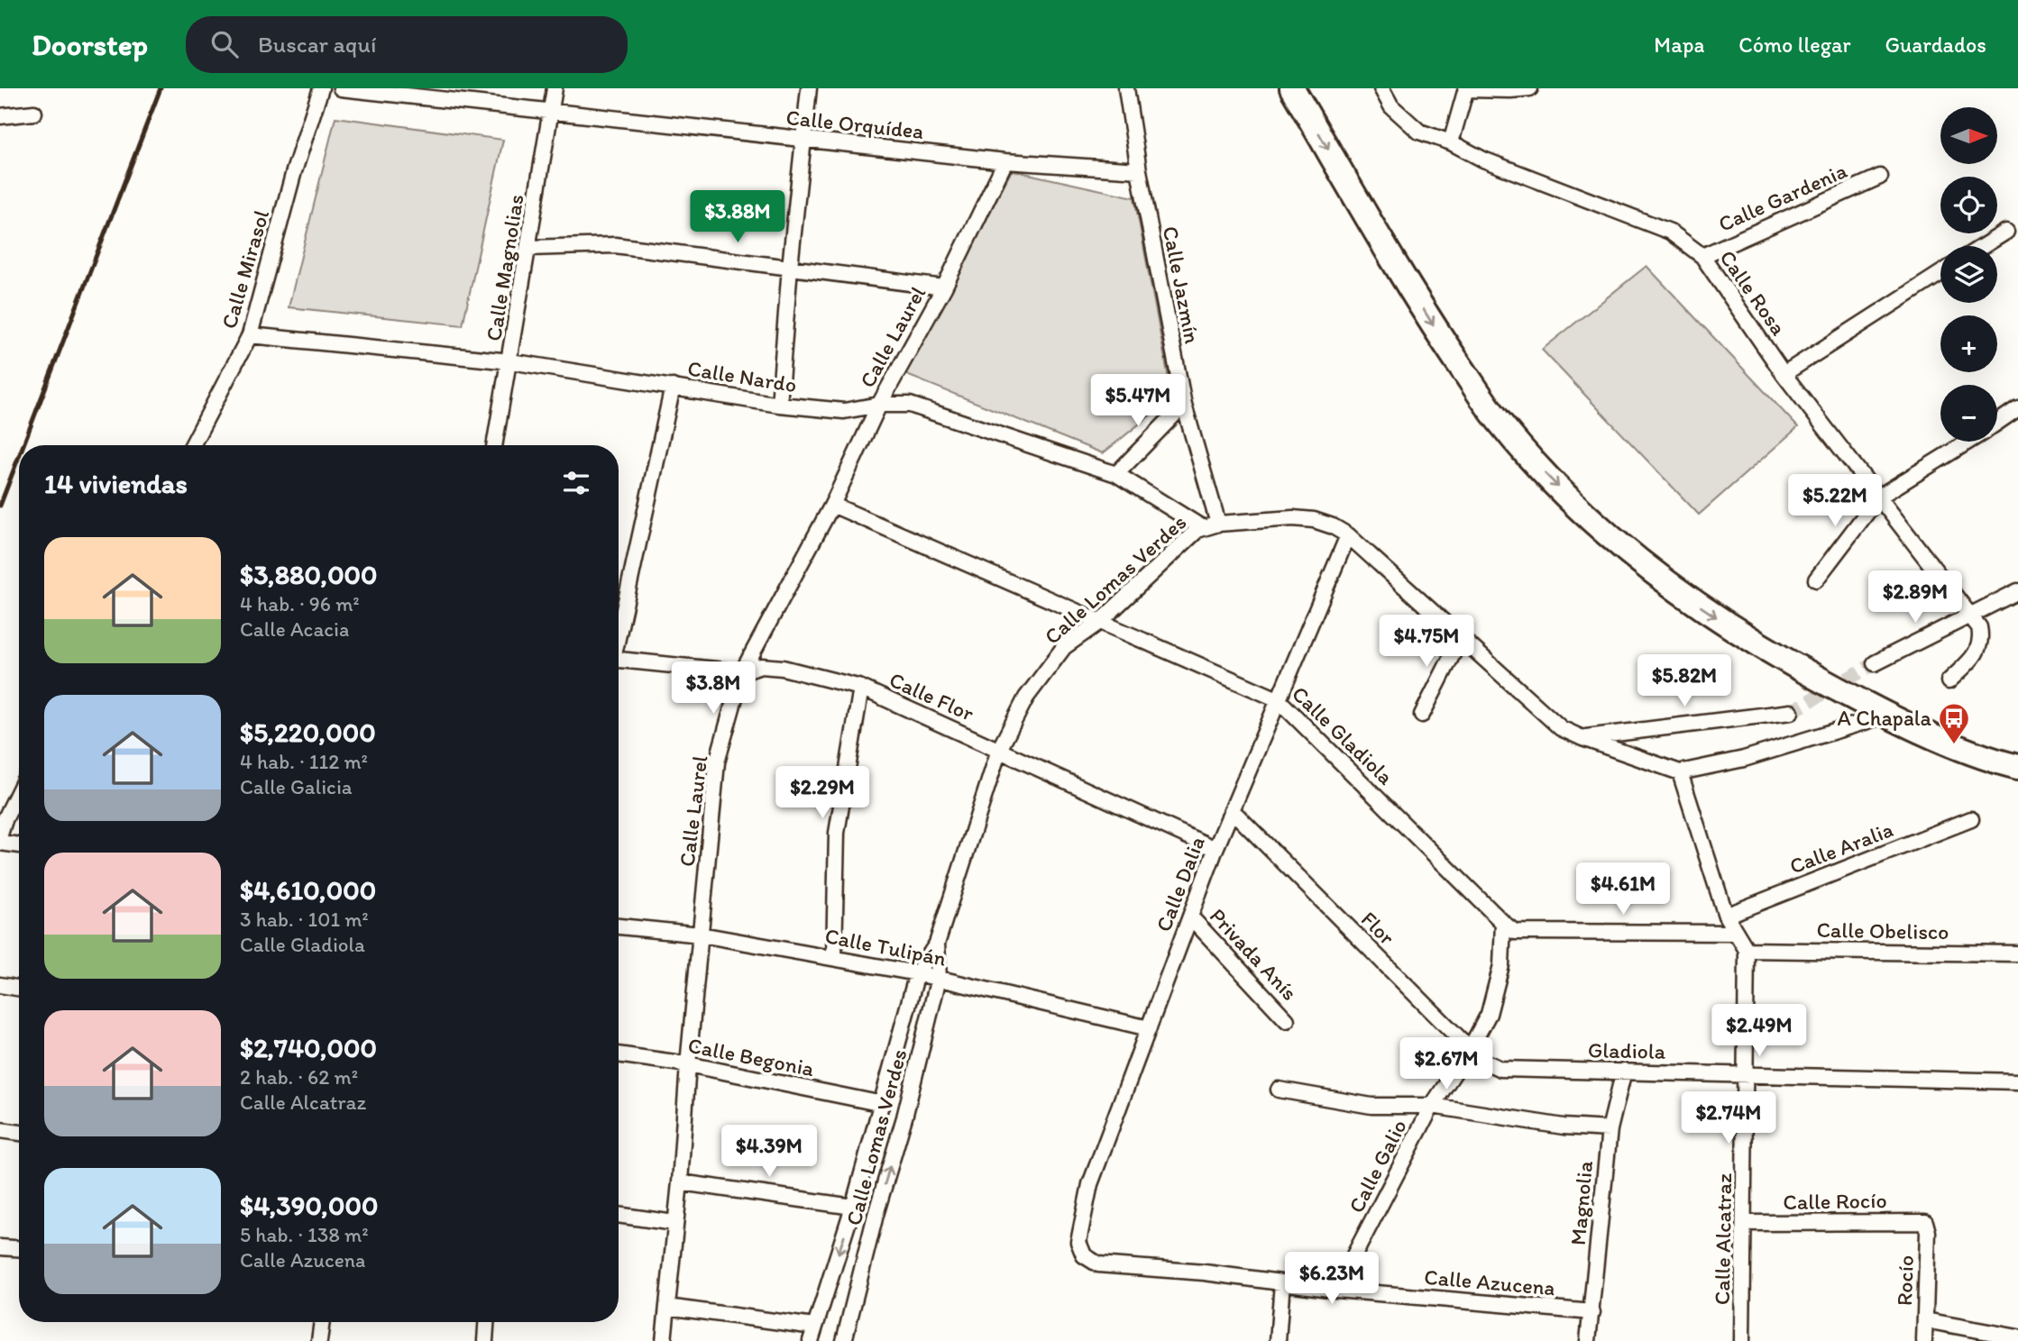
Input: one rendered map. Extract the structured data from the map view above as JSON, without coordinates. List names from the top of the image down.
{
  "streets": {
    "street": [
      "Calle Orquídea",
      "Calle Gardenia",
      "Calle Magnolias",
      "Calle Mirasol",
      "Calle Jazmín",
      "Calle Rosa",
      "Calle Laurel",
      "Calle Nardo",
      "Calle Lomas Verdes",
      "Calle Flor",
      "Calle Gladiola",
      "Calle Aralia",
      "Calle Dalia",
      "Flor",
      "Calle Obelisco",
      "Calle Tulipán",
      "Privada Anís",
      "Gladiola",
      "Calle Begonia",
      "Calle Galio",
      "Calle Rocío",
      "Magnolia",
      "Calle Alcatraz",
      "Rocío",
      "Calle Azucena"
    ]
  },
  "crossings": [
    ["Calle Orquídea", "Calle Magnolias"],
    ["Calle Orquídea", "Calle Jazmín"],
    ["Calle Orquídea", "Calle Laurel"],
    ["Calle Gardenia", "Calle Rosa"],
    ["Calle Magnolias", "Calle Nardo"],
    ["Calle Mirasol", "Calle Nardo"],
    ["Calle Jazmín", "Calle Lomas Verdes"],
    ["Calle Laurel", "Calle Nardo"],
    ["Calle Laurel", "Calle Flor"],
    ["Calle Laurel", "Calle Gladiola"],
    ["Calle Laurel", "Calle Tulipán"],
    ["Calle Laurel", "Calle Begonia"],
    ["Calle Nardo", "Calle Lomas Verdes"],
    ["Calle Lomas Verdes", "Calle Flor"],
    ["Calle Lomas Verdes", "Calle Gladiola"],
    ["Calle Lomas Verdes", "Calle Dalia"],
    ["Calle Lomas Verdes", "Calle Tulipán"],
    ["Calle Lomas Verdes", "Calle Begonia"],
    ["Calle Flor", "Calle Dalia"],
    ["Calle Gladiola", "Calle Dalia"],
    ["Calle Gladiola", "Calle Galio"],
    ["Calle Dalia", "Flor"],
    ["Calle Dalia", "Calle Tulipán"],
    ["Calle Dalia", "Privada Anís"],
    ["Calle Dalia", "Calle Azucena"],
    ["Flor", "Gladiola"],
    ["Flor", "Calle Galio"],
    ["Calle Obelisco", "Calle Alcatraz"],
    ["Gladiola", "Magnolia"],
    ["Gladiola", "Calle Alcatraz"],
    ["Calle Galio", "Calle Azucena"],
    ["Calle Rocío", "Calle Alcatraz"],
    ["Calle Rocío", "Rocío"],
    ["Magnolia", "Calle Azucena"]
  ],
  "places": {
    "bus stop": ["A Chapala"]
  },
  "north": "right",
  "page": {
    "header": "Doorstep",
    "search": "Buscar aquí",
    "nav": ["Mapa", "Cómo llegar", "Guardados"],
    "map_buttons": ["+", "−"],
    "price": [
      "$3.88M",
      "$5.47M",
      "$5.22M",
      "$2.89M",
      "$4.75M",
      "$5.82M",
      "$3.8M",
      "$2.29M",
      "$4.61M",
      "$2.49M",
      "$2.67M",
      "$2.74M",
      "$4.39M",
      "$6.23M"
    ],
    "heading": "14 viviendas",
    "list": [
      {
        "name": "$3,880,000",
        "note": "4 hab. · 96 m² · Calle Acacia"
      },
      {
        "name": "$5,220,000",
        "note": "4 hab. · 112 m² · Calle Galicia"
      },
      {
        "name": "$4,610,000",
        "note": "3 hab. · 101 m² · Calle Gladiola"
      },
      {
        "name": "$2,740,000",
        "note": "2 hab. · 62 m² · Calle Alcatraz"
      },
      {
        "name": "$4,390,000",
        "note": "5 hab. · 138 m² · Calle Azucena"
      }
    ]
  }
}
